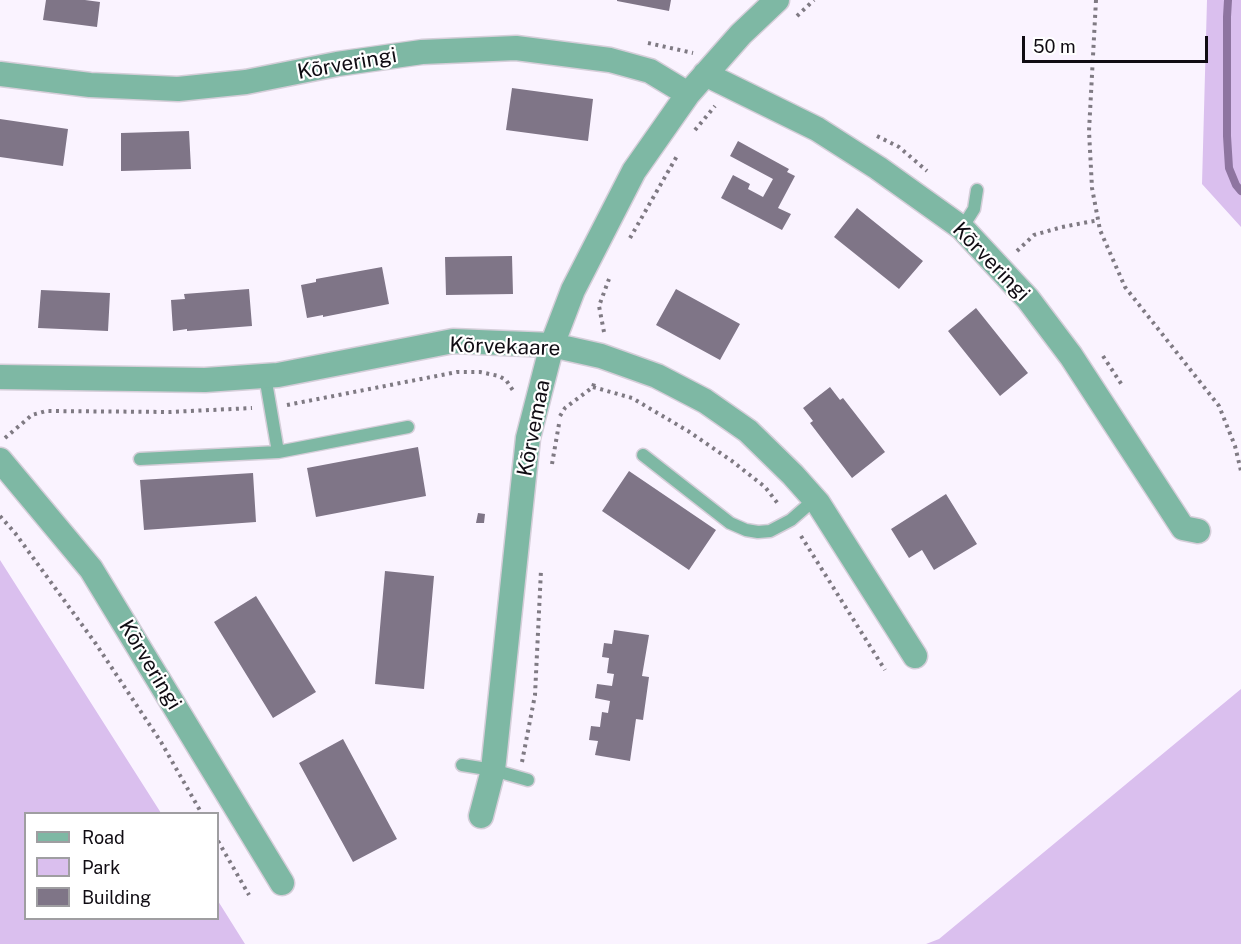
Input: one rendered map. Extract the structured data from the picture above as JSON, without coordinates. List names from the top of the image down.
{
  "streets": {
    "street": ["Kõrveringi", "Kõrvekaare", "Kõrvemaa"]
  },
  "crossings": [
    ["Kõrveringi", "Kõrvemaa"],
    ["Kõrvekaare", "Kõrvemaa"]
  ],
  "legend": ["Road", "Park", "Building"],
  "scale_bar": "50 m"
}
